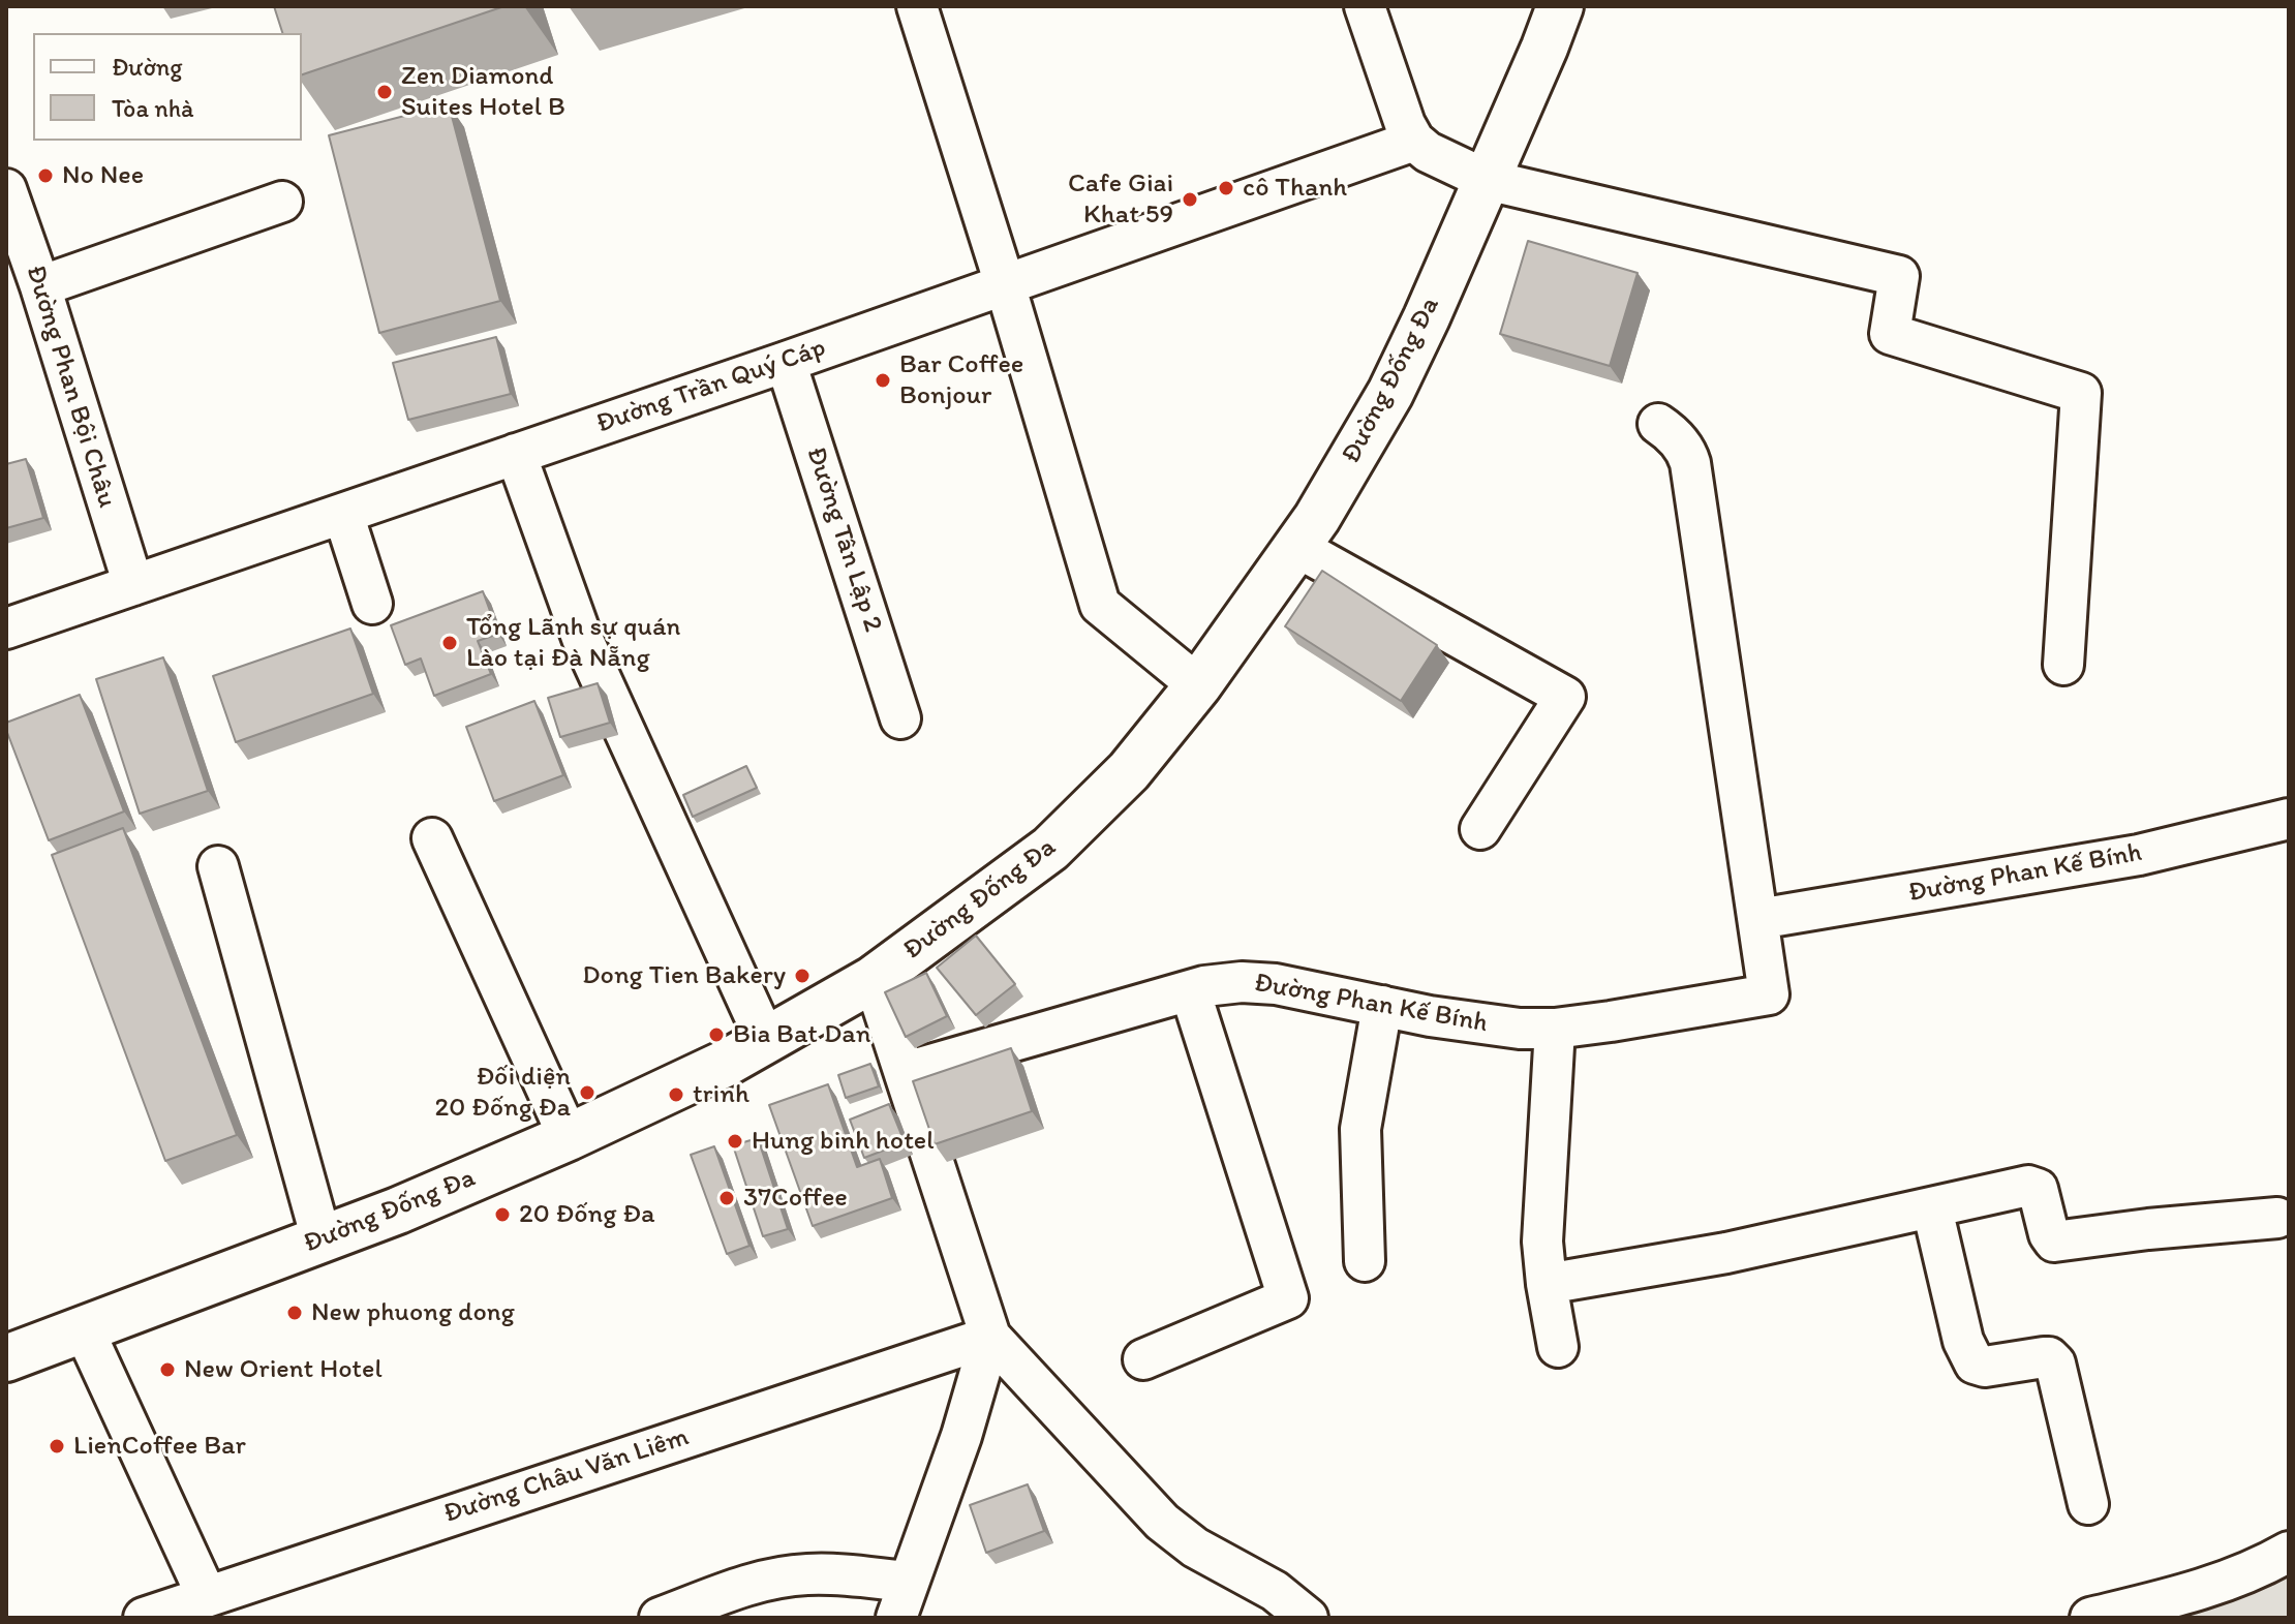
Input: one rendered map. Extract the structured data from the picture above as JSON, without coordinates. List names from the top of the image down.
{
  "streets": {
    "main road": ["Đường Đống Đa"],
    "street": [
      "Đường Phan Bội Châu",
      "Đường Trần Quý Cáp",
      "Đường Tân Lập 2",
      "Đường Phan Kế Bính",
      "Đường Châu Văn Liêm"
    ]
  },
  "crossings": [
    ["Đường Phan Bội Châu", "Đường Trần Quý Cáp"],
    ["Đường Trần Quý Cáp", "Đường Tân Lập 2"]
  ],
  "places": [
    "Zen Diamond Suites Hotel B",
    "No Nee",
    "cô Thanh",
    "Cafe Giai Khat 59",
    "Bar Coffee Bonjour",
    "Tổng Lãnh sự quán Lào tại Đà Nẵng",
    "Dong Tien Bakery",
    "Bia Bat Dan",
    "Đối diện 20 Đống Đa",
    "trinh",
    "Hung binh hotel",
    "37Coffee",
    "20 Đống Đa",
    "New phuong dong",
    "New Orient Hotel",
    "LienCoffee Bar"
  ],
  "legend": ["Đường", "Tòa nhà"]
}
